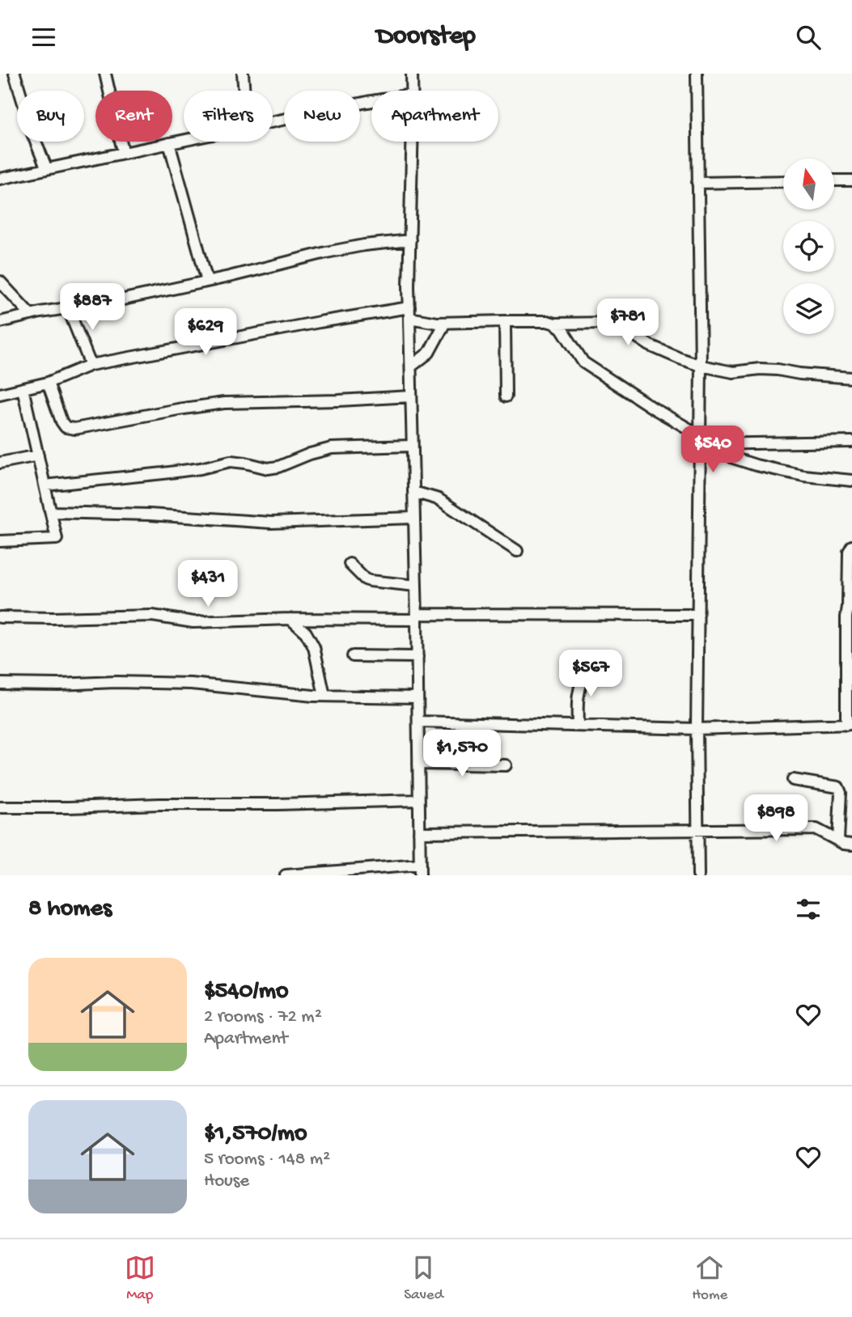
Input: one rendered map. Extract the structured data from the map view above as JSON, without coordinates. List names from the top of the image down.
{
  "north": "top",
  "page": {
    "header": "Doorstep",
    "chip": [
      "Buy",
      "Rent",
      "Filters",
      "New",
      "Apartment"
    ],
    "price": [
      "$887",
      "$781",
      "$629",
      "$540",
      "$431",
      "$567",
      "$1,570",
      "$898"
    ],
    "heading": "8 homes",
    "list": [
      {
        "name": "$540/mo",
        "note": "2 rooms · 72 m² · Apartment"
      },
      {
        "name": "$1,570/mo",
        "note": "5 rooms · 148 m² · House"
      }
    ],
    "tabs": ["Map", "Saved", "Home"]
  }
}
